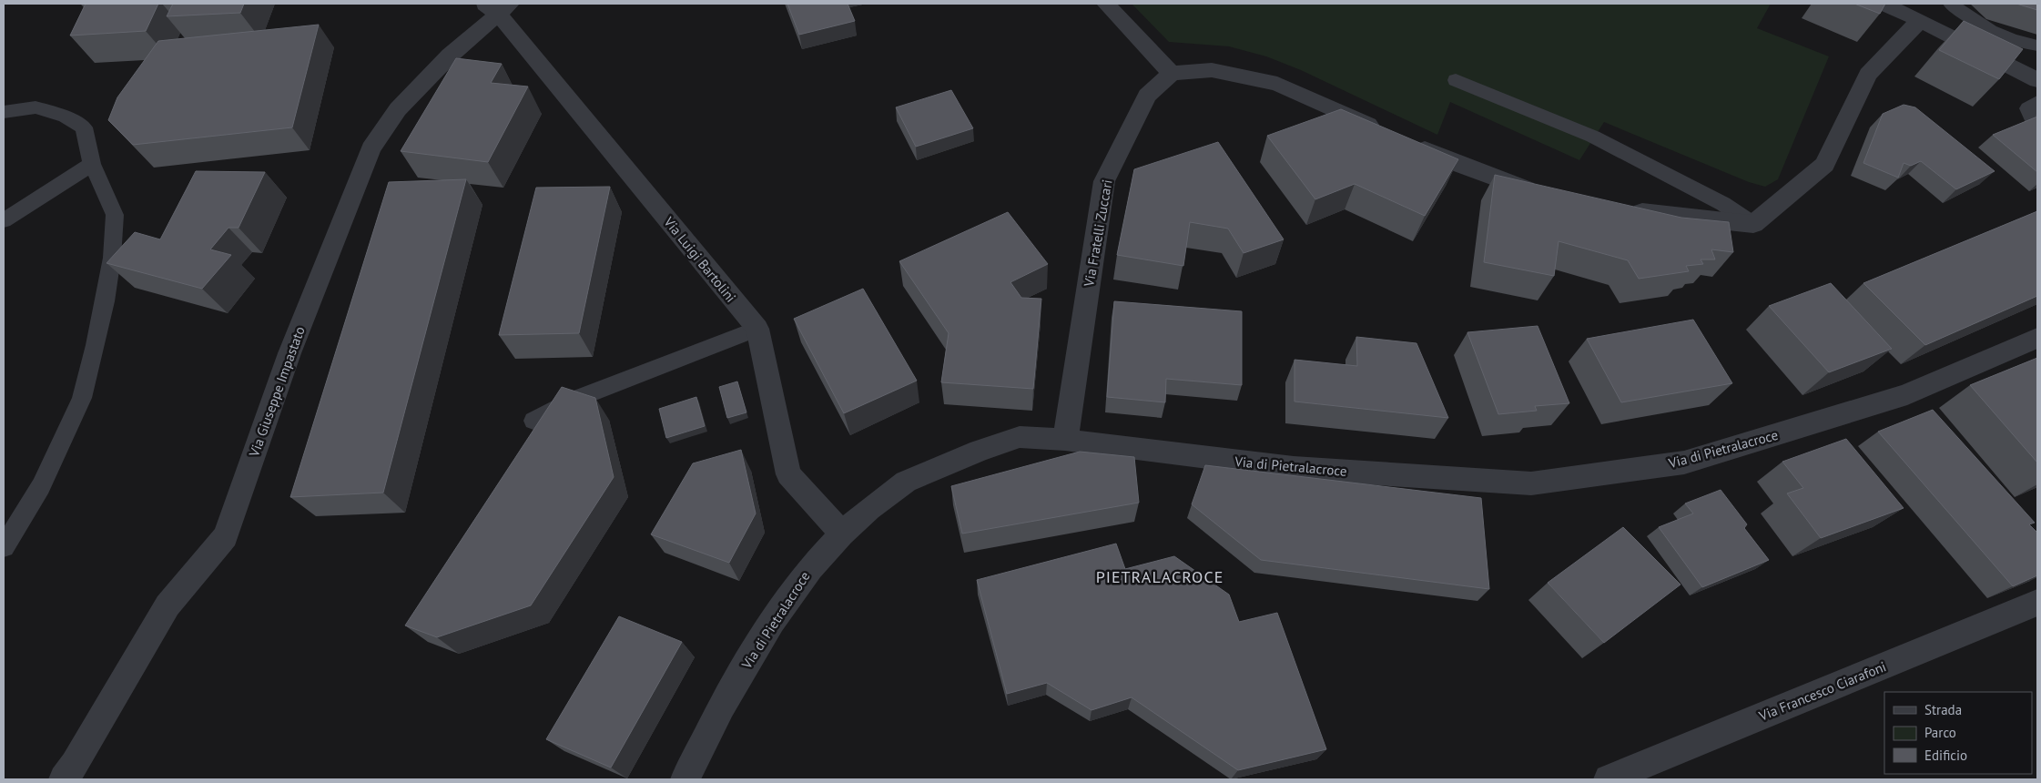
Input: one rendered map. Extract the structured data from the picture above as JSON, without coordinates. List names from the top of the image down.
{
  "streets": {
    "street": [
      "Via Fratelli Zuccari",
      "Via Luigi Bartolini",
      "Via Giuseppe Impastato",
      "Via di Pietralacroce",
      "Via Francesco Ciarafoni"
    ]
  },
  "crossings": [
    ["Via Fratelli Zuccari", "Via di Pietralacroce"],
    ["Via Luigi Bartolini", "Via Giuseppe Impastato"],
    ["Via Luigi Bartolini", "Via di Pietralacroce"]
  ],
  "districts": ["PIETRALACROCE"],
  "legend": ["Strada", "Parco", "Edificio"]
}
